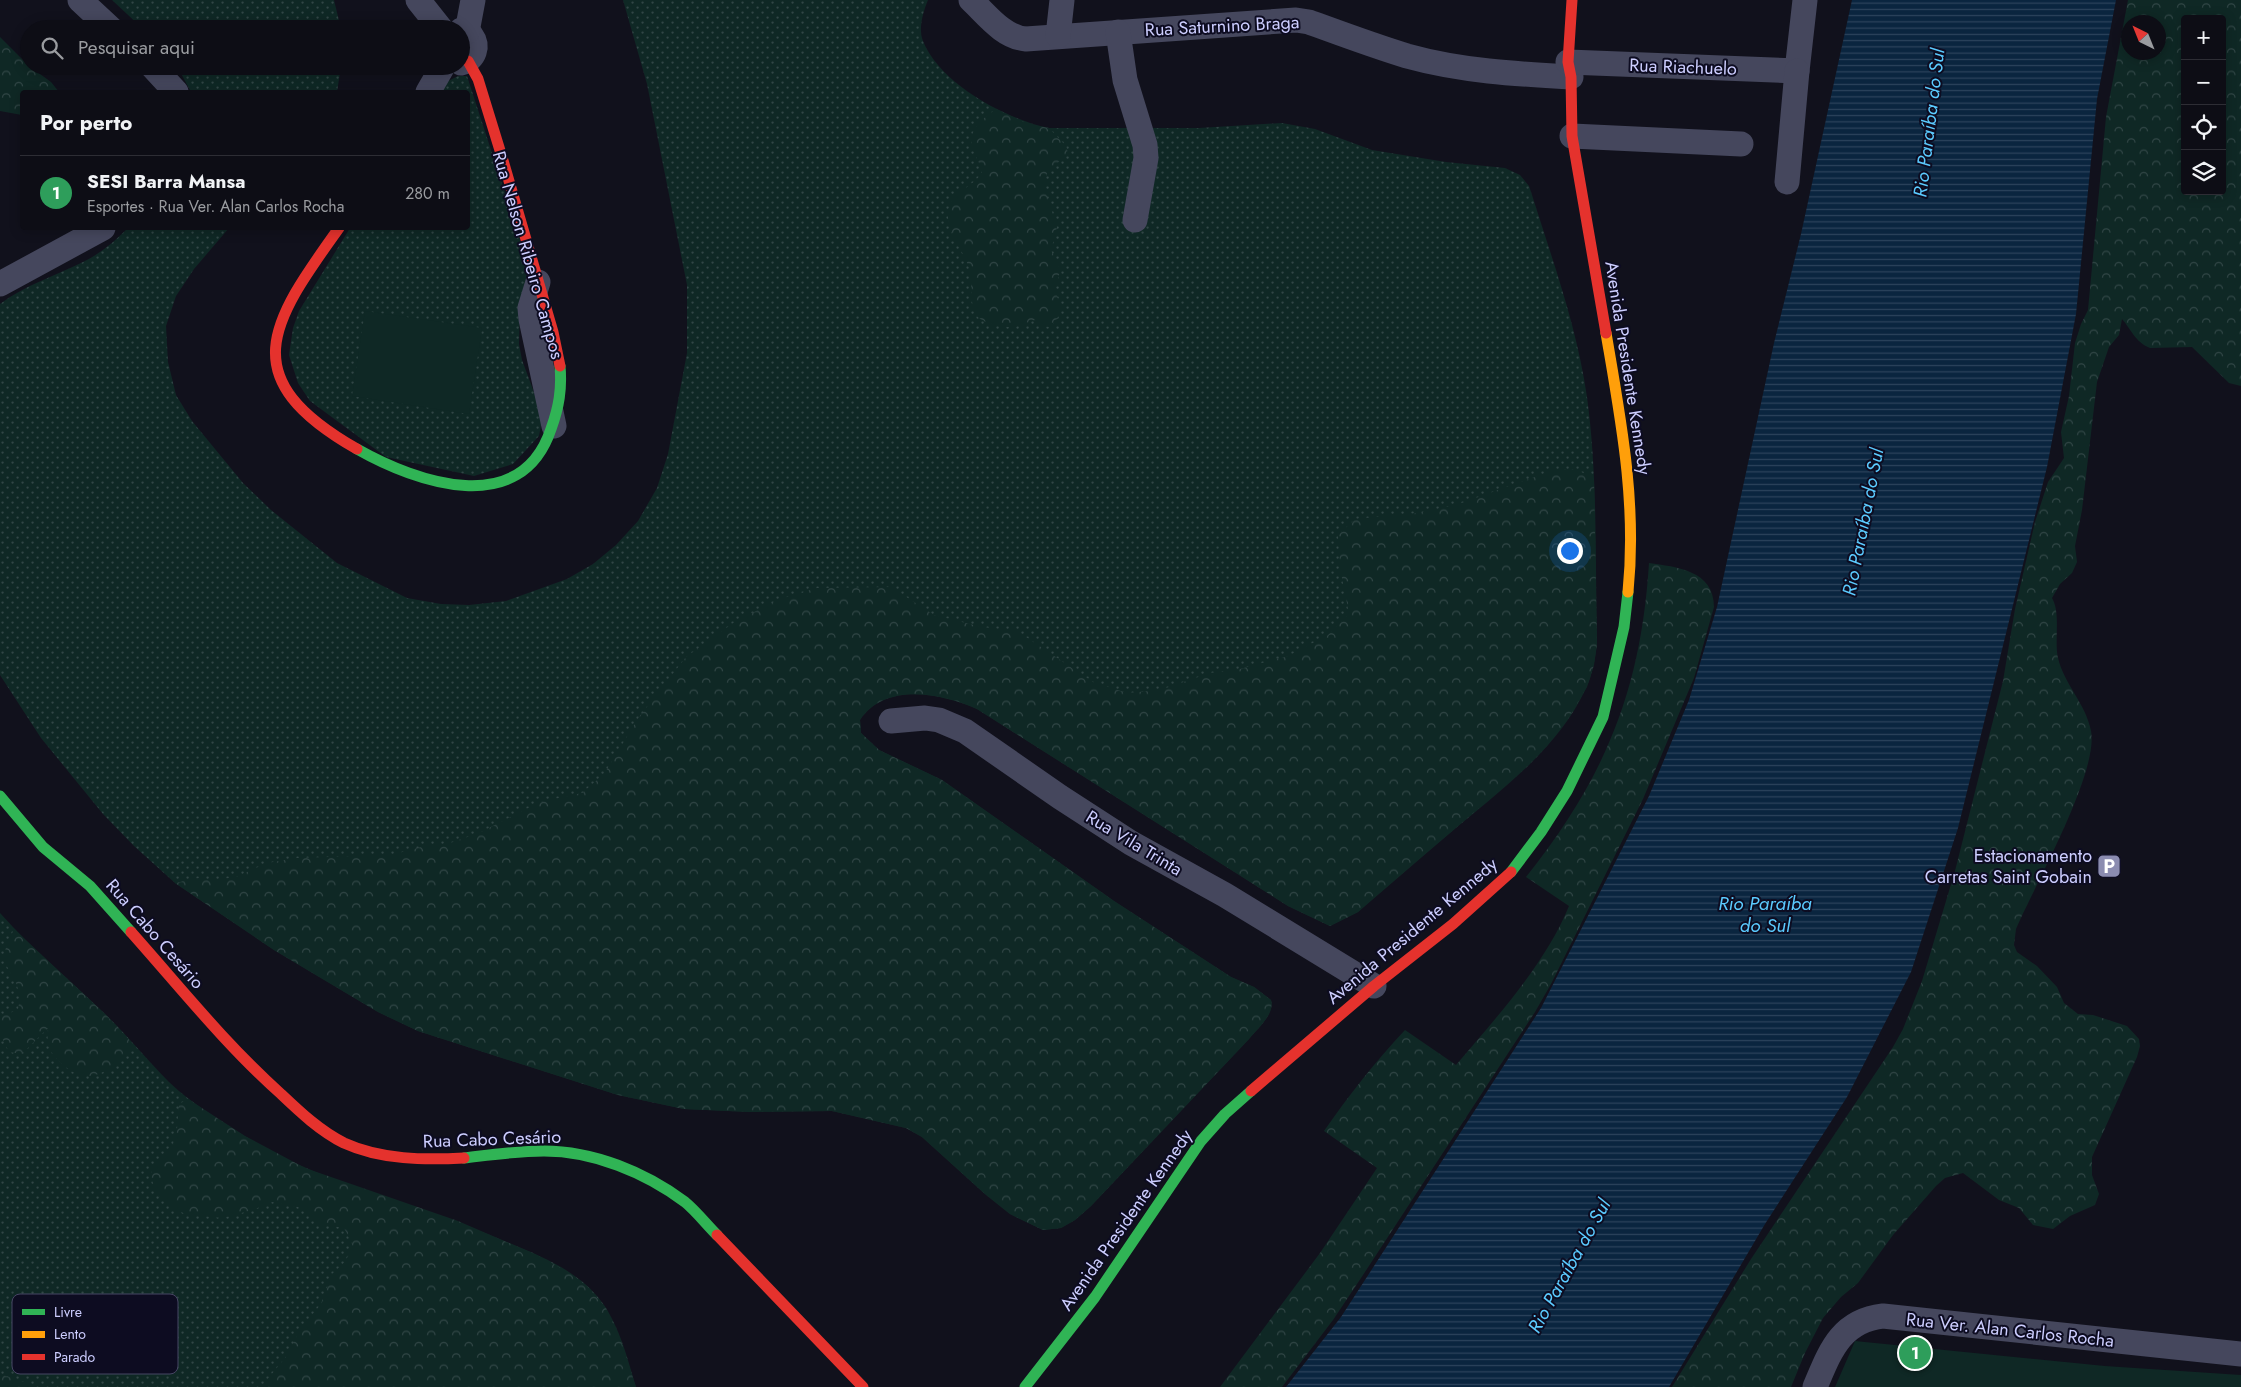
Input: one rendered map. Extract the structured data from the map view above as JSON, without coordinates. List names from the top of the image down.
{
  "streets": {
    "street": [
      "Rua Saturnino Braga",
      "Rua Riachuelo",
      "Rua Nelson Ribeiro Campos",
      "Avenida Presidente Kennedy",
      "Rua Vila Trinta",
      "Rua Cabo Cesário",
      "Rua Ver. Alan Carlos Rocha"
    ]
  },
  "crossings": [
    ["Rua Saturnino Braga", "Rua Riachuelo"],
    ["Rua Saturnino Braga", "Avenida Presidente Kennedy"],
    ["Rua Riachuelo", "Avenida Presidente Kennedy"],
    ["Avenida Presidente Kennedy", "Rua Vila Trinta"]
  ],
  "water": ["Rio Paraíba do Sul"],
  "places": {
    "parking": ["Estacionamento Carretas Saint Gobain"]
  },
  "legend": ["Livre", "Lento", "Parado"],
  "north": "top left",
  "page": {
    "map_buttons": ["+", "−"],
    "search": "Pesquisar aqui",
    "heading": "Por perto",
    "list": [
      {
        "mark": "1",
        "name": "SESI Barra Mansa",
        "note": "Esportes · Rua Ver. Alan Carlos Rocha",
        "value": "280 m"
      }
    ],
    "pins": "1"
  }
}
